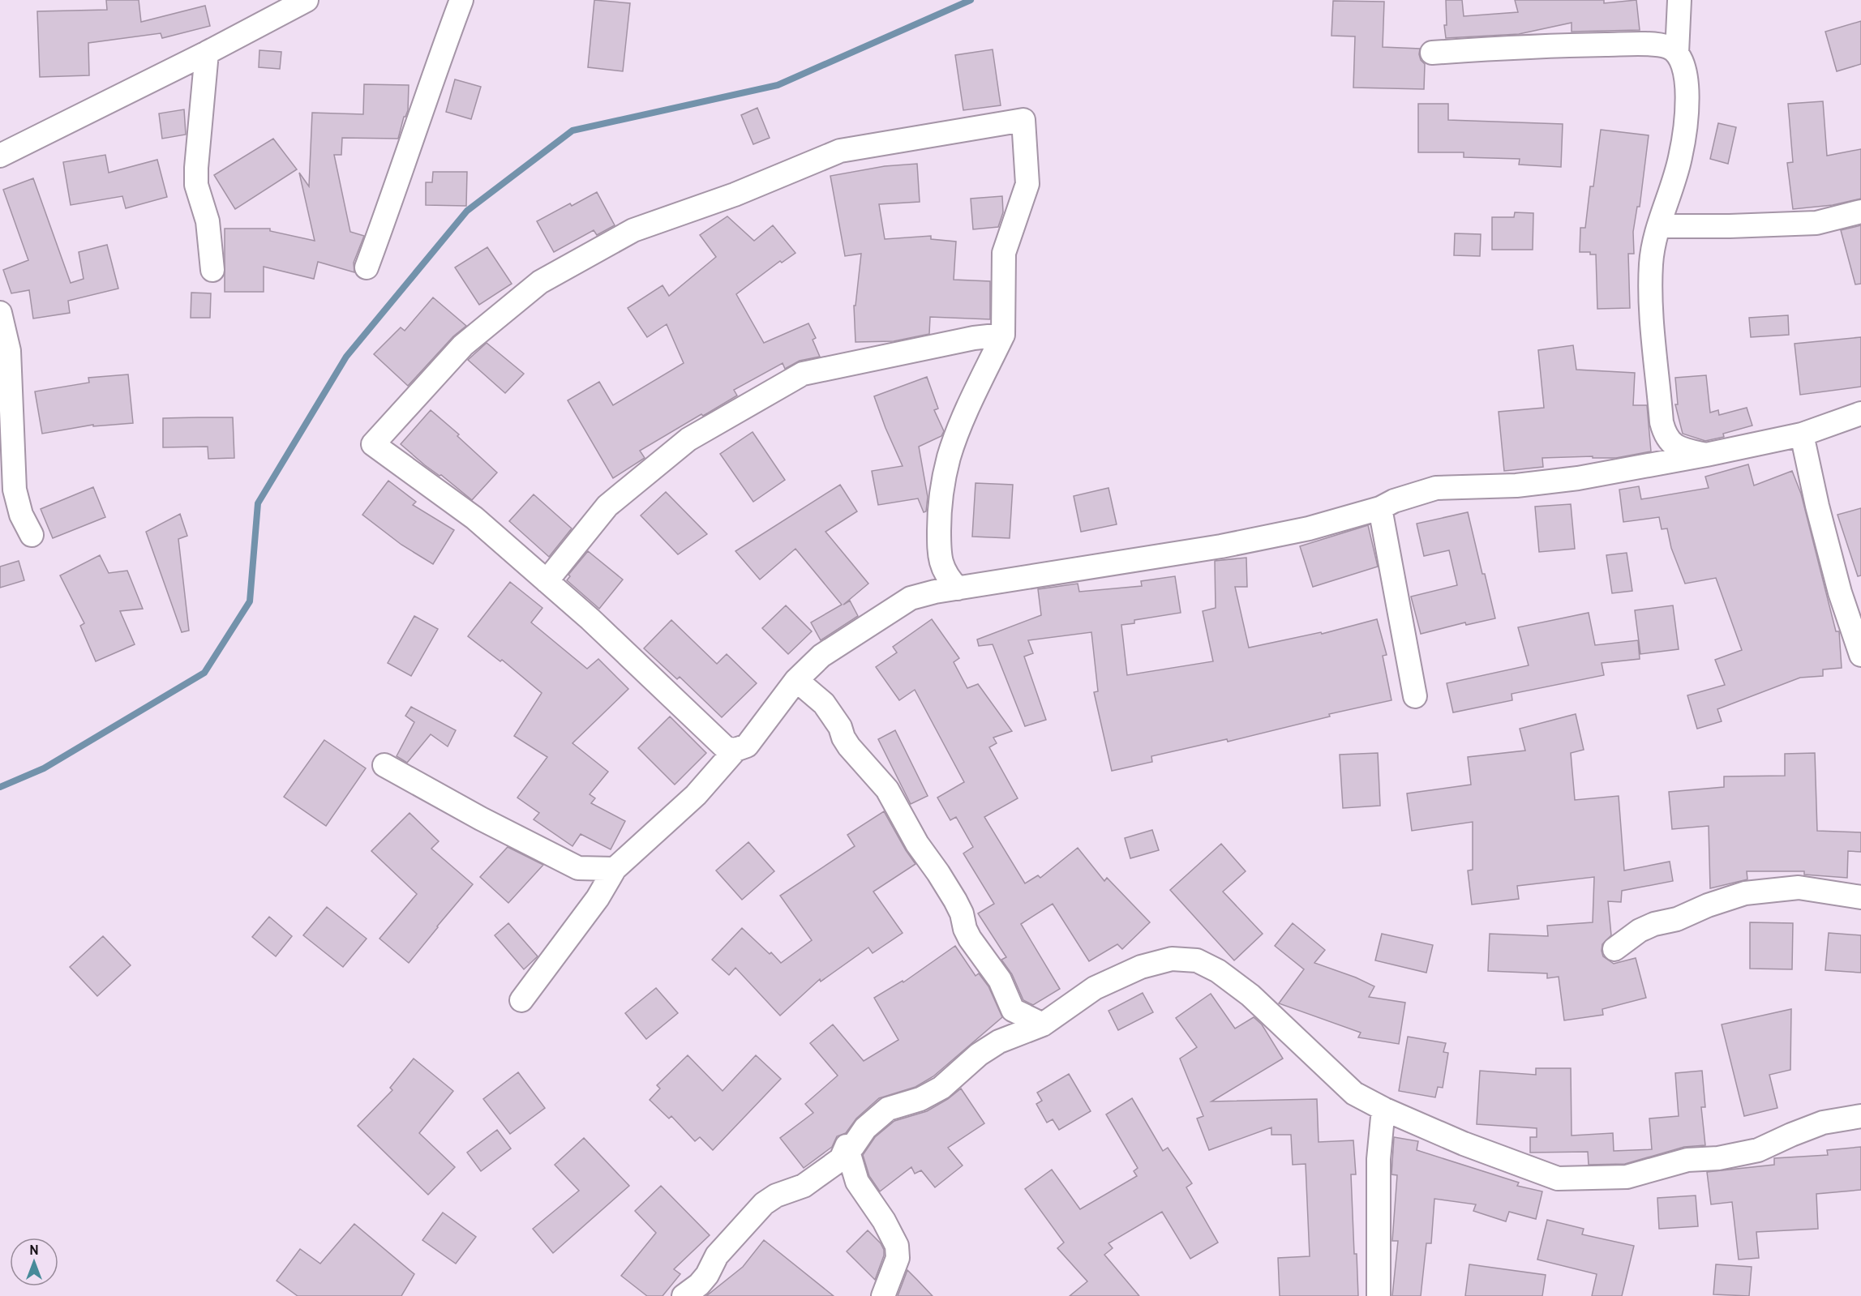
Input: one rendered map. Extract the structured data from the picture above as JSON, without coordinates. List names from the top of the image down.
{
  "north": "top"
}
